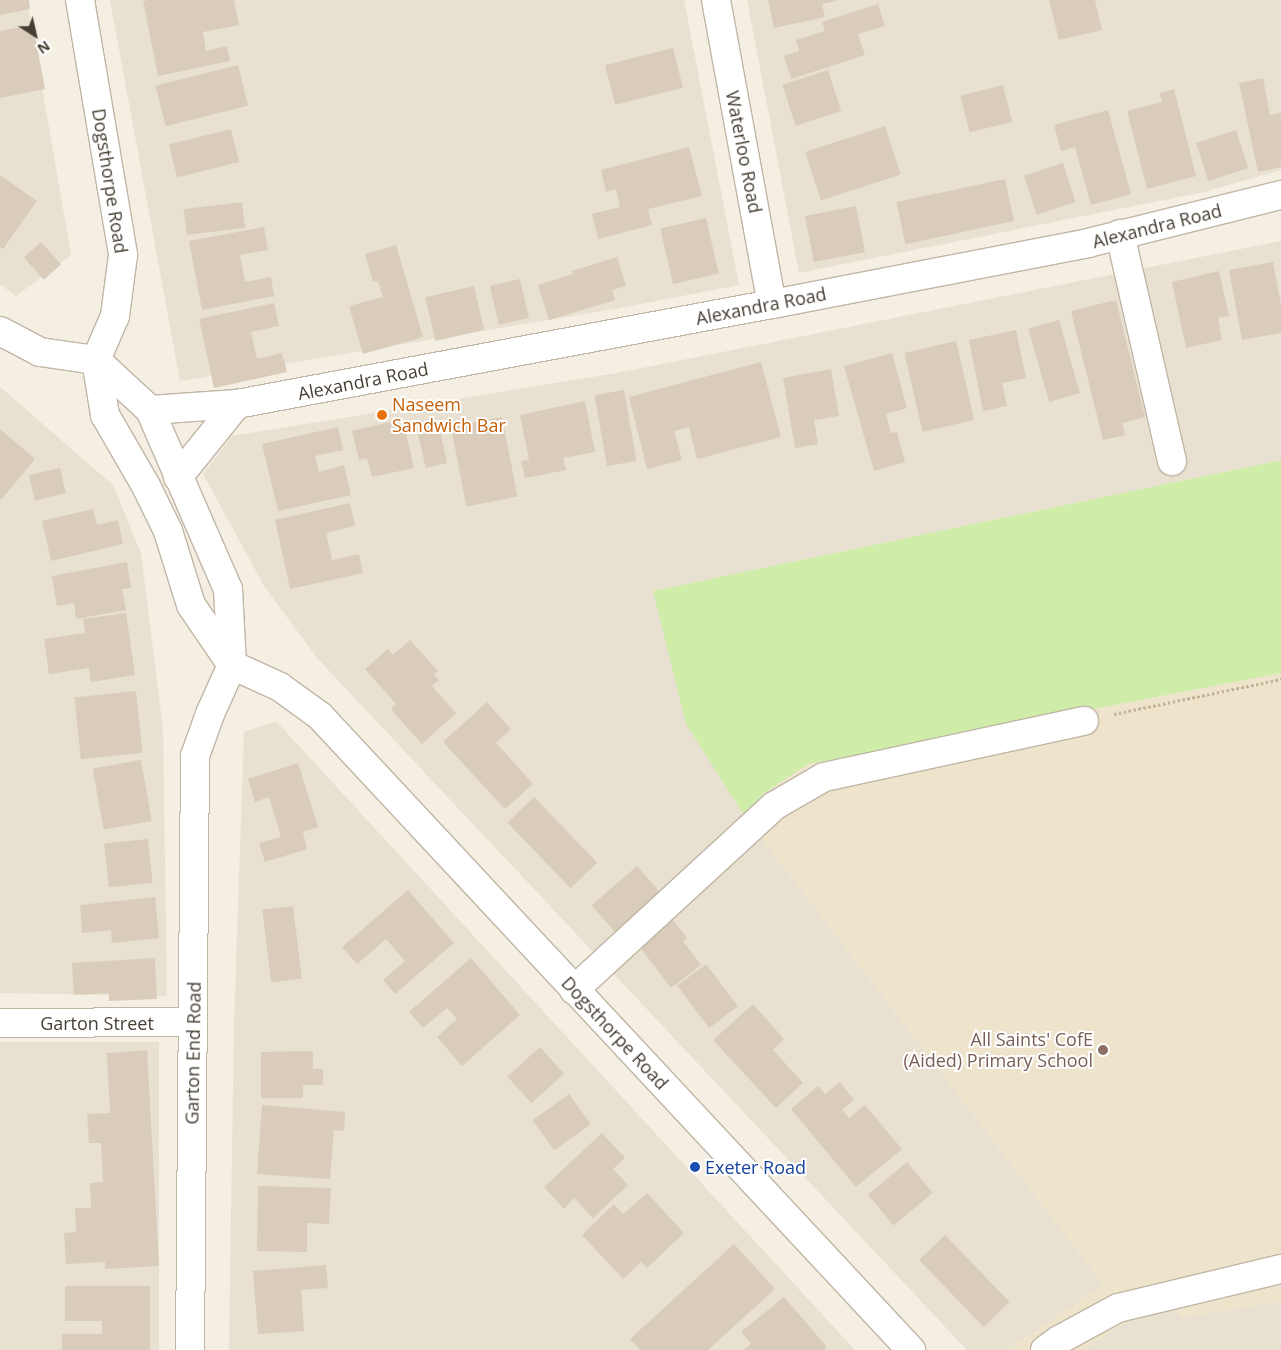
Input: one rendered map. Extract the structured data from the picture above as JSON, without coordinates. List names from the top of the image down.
{
  "streets": {
    "street": [
      "Waterloo Road",
      "Dogsthorpe Road",
      "Alexandra Road",
      "Garton Street",
      "Garton End Road"
    ]
  },
  "crossings": [
    ["Waterloo Road", "Alexandra Road"],
    ["Dogsthorpe Road", "Garton End Road"],
    ["Garton Street", "Garton End Road"]
  ],
  "places": ["Naseem Sandwich Bar", "All Saints' CofE (Aided) Primary School", "Exeter Road"],
  "north": "bottom right"
}
